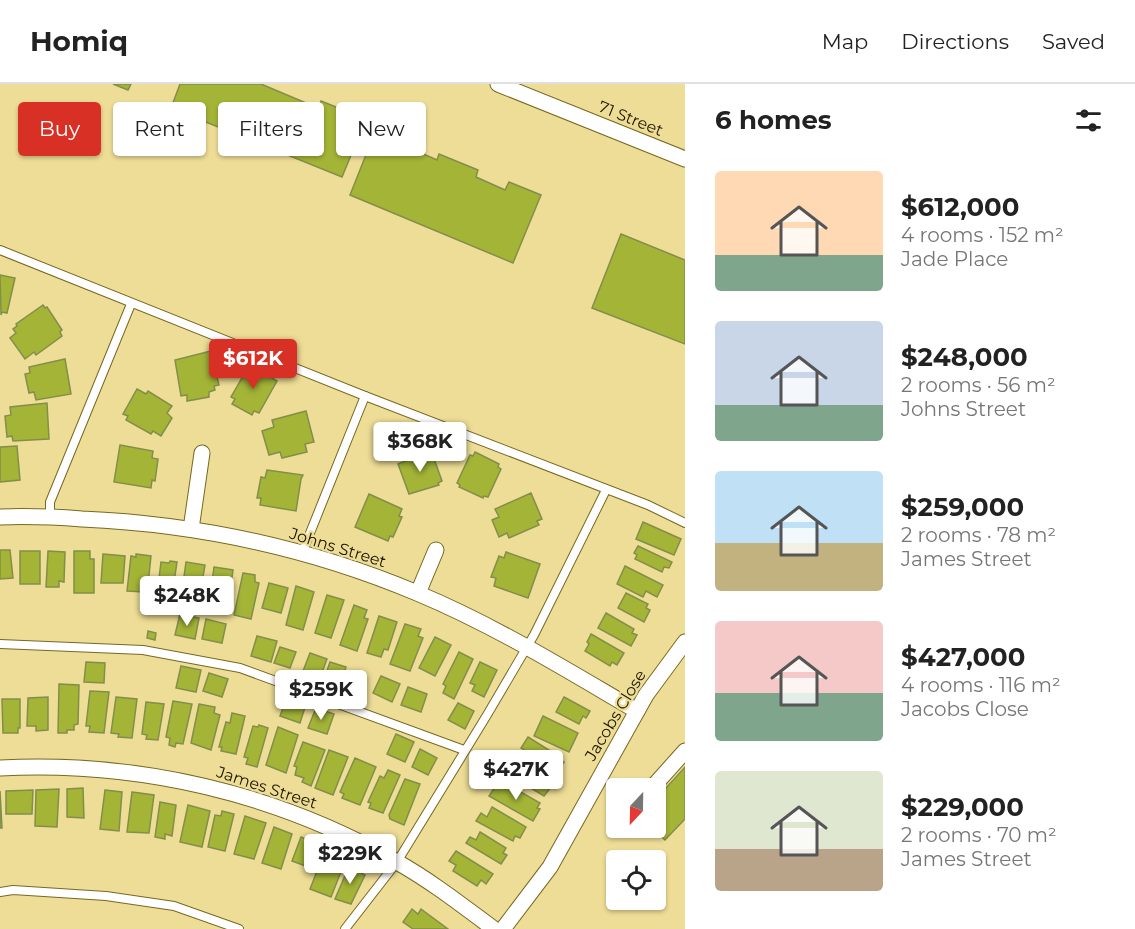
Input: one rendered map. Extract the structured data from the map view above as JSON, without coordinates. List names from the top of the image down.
{
  "streets": {
    "street": [
      "71 Street",
      "Johns Street",
      "Jacobs Close",
      "James Street"
    ]
  },
  "crossings": [
    ["Johns Street", "Jacobs Close"]
  ],
  "north": "bottom",
  "page": {
    "header": "Homiq",
    "nav": ["Map", "Directions", "Saved"],
    "heading": "6 homes",
    "chip": [
      "Buy",
      "Rent",
      "Filters",
      "New"
    ],
    "list": [
      {
        "name": "$612,000",
        "note": "4 rooms · 152 m² · Jade Place"
      },
      {
        "name": "$248,000",
        "note": "2 rooms · 56 m² · Johns Street"
      },
      {
        "name": "$259,000",
        "note": "2 rooms · 78 m² · James Street"
      },
      {
        "name": "$427,000",
        "note": "4 rooms · 116 m² · Jacobs Close"
      },
      {
        "name": "$229,000",
        "note": "2 rooms · 70 m² · James Street"
      }
    ],
    "price": [
      "$612K",
      "$368K",
      "$248K",
      "$259K",
      "$427K",
      "$229K"
    ]
  }
}
